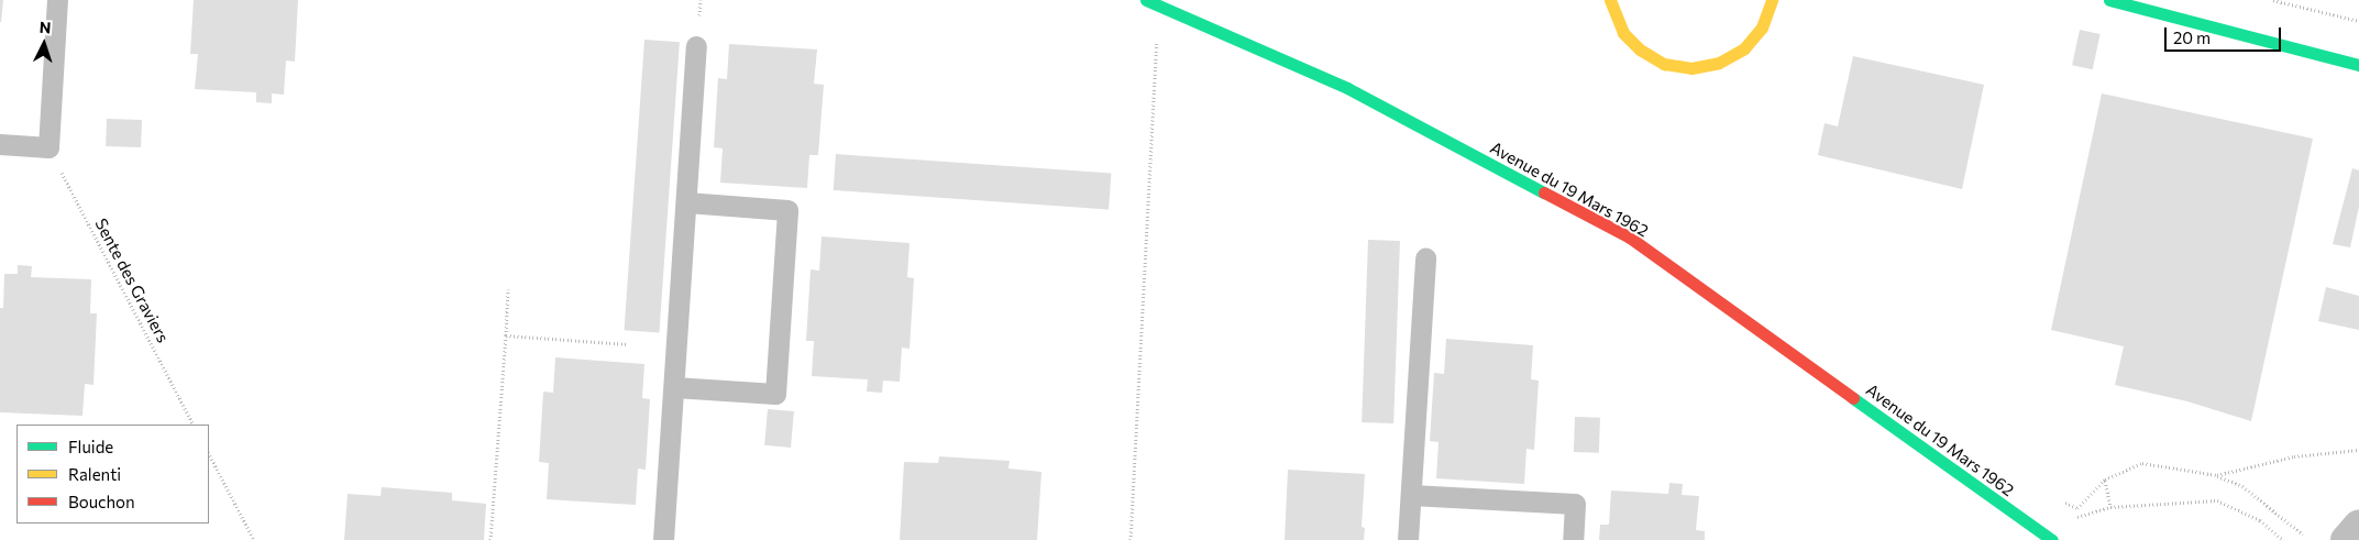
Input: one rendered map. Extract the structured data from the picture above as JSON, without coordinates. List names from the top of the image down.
{
  "streets": {
    "main road": ["Avenue du 19 Mars 1962"],
    "path": ["Sente des Graviers"]
  },
  "legend": ["Fluide", "Ralenti", "Bouchon"],
  "scale_bar": "20 m",
  "north": "top"
}
